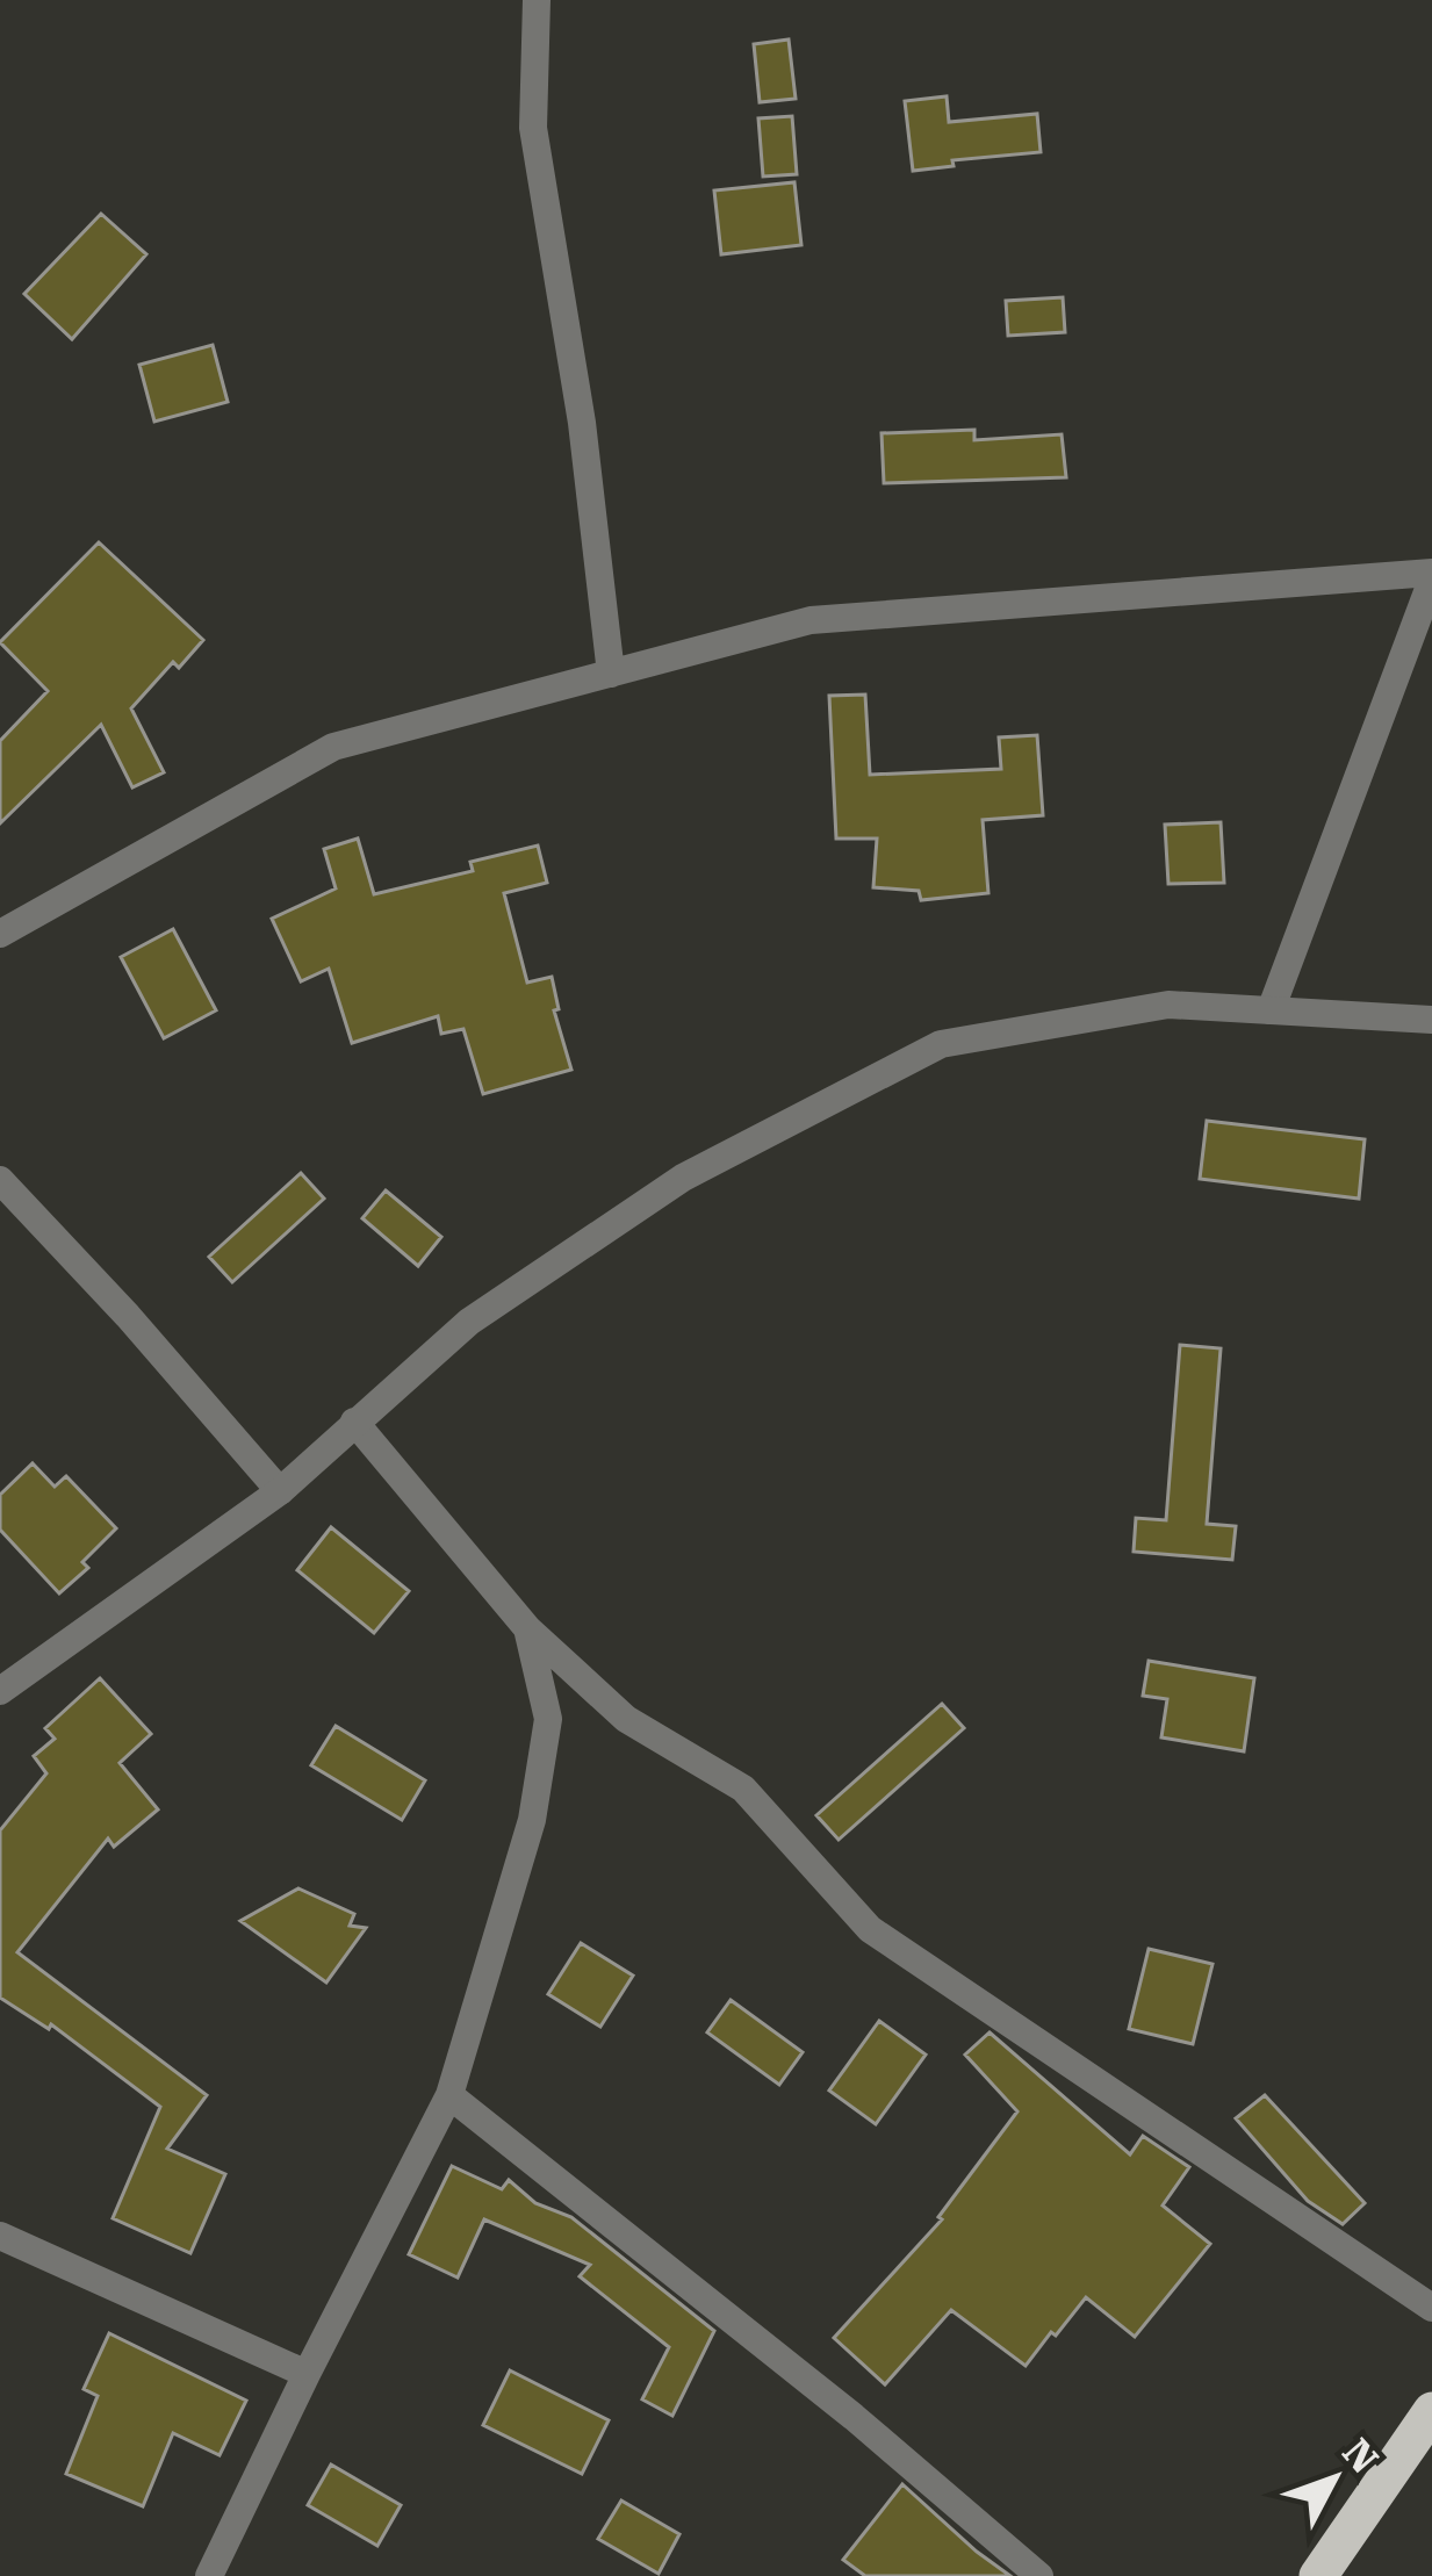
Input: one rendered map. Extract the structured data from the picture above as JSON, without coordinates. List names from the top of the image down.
{
  "north": "top right"
}
